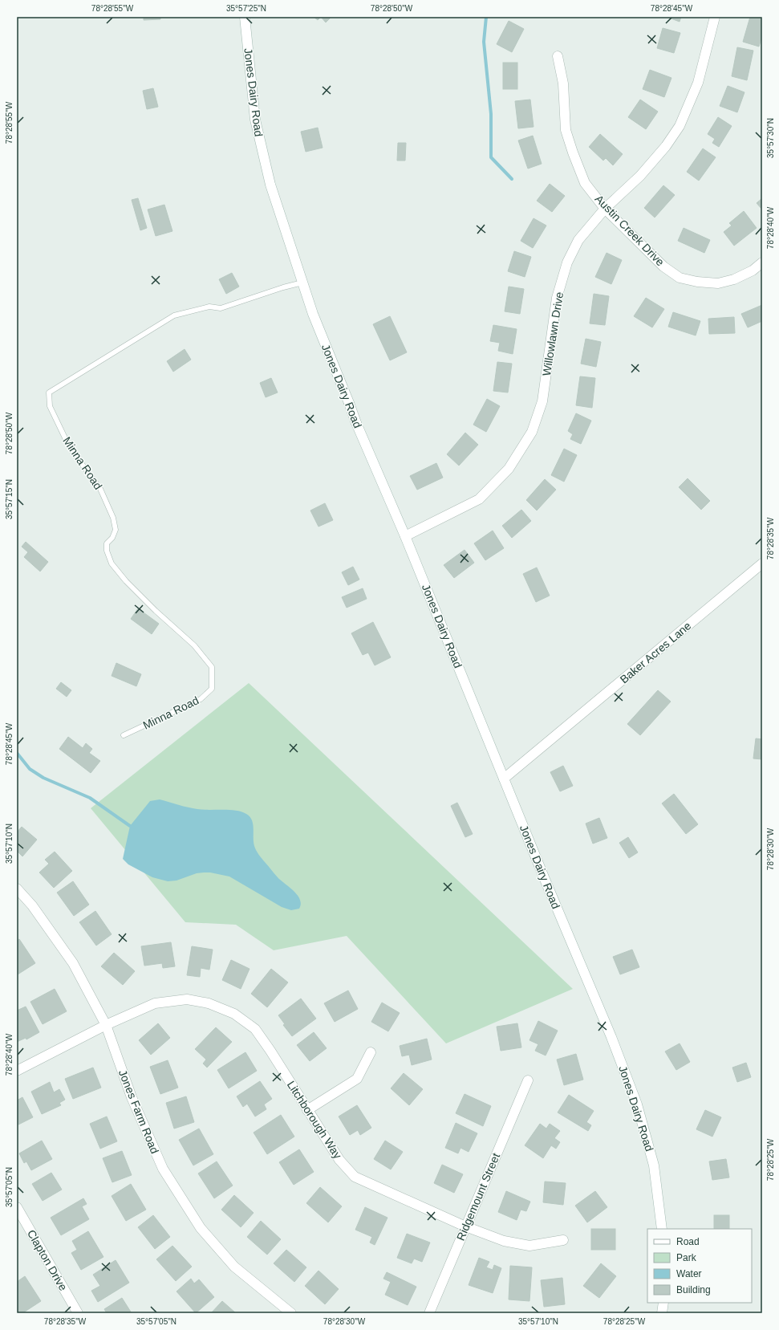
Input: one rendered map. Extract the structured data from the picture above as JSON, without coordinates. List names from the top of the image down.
{
  "streets": {
    "street": [
      "Jones Dairy Road",
      "Austin Creek Drive",
      "Willowlawn Drive",
      "Baker Acres Lane",
      "Jones Farm Road",
      "Litchborough Way",
      "Ridgemount Street",
      "Clapton Drive"
    ],
    "lane": ["Minna Road"]
  },
  "crossings": [
    ["Jones Dairy Road", "Willowlawn Drive"],
    ["Jones Dairy Road", "Minna Road"],
    ["Jones Dairy Road", "Baker Acres Lane"],
    ["Austin Creek Drive", "Willowlawn Drive"],
    ["Jones Farm Road", "Litchborough Way"],
    ["Litchborough Way", "Ridgemount Street"]
  ],
  "legend": [
    "Road",
    "Park",
    "Water",
    "Building"
  ],
  "coordinates": [
    "78°28'55\"W",
    "35°57'25\"N",
    "78°28'50\"W",
    "78°28'45\"W",
    "35°57'30\"N",
    "78°28'40\"W",
    "35°57'15\"N",
    "78°28'35\"W",
    "35°57'10\"N",
    "78°28'30\"W",
    "78°28'25\"W",
    "35°57'05\"N"
  ]
}
